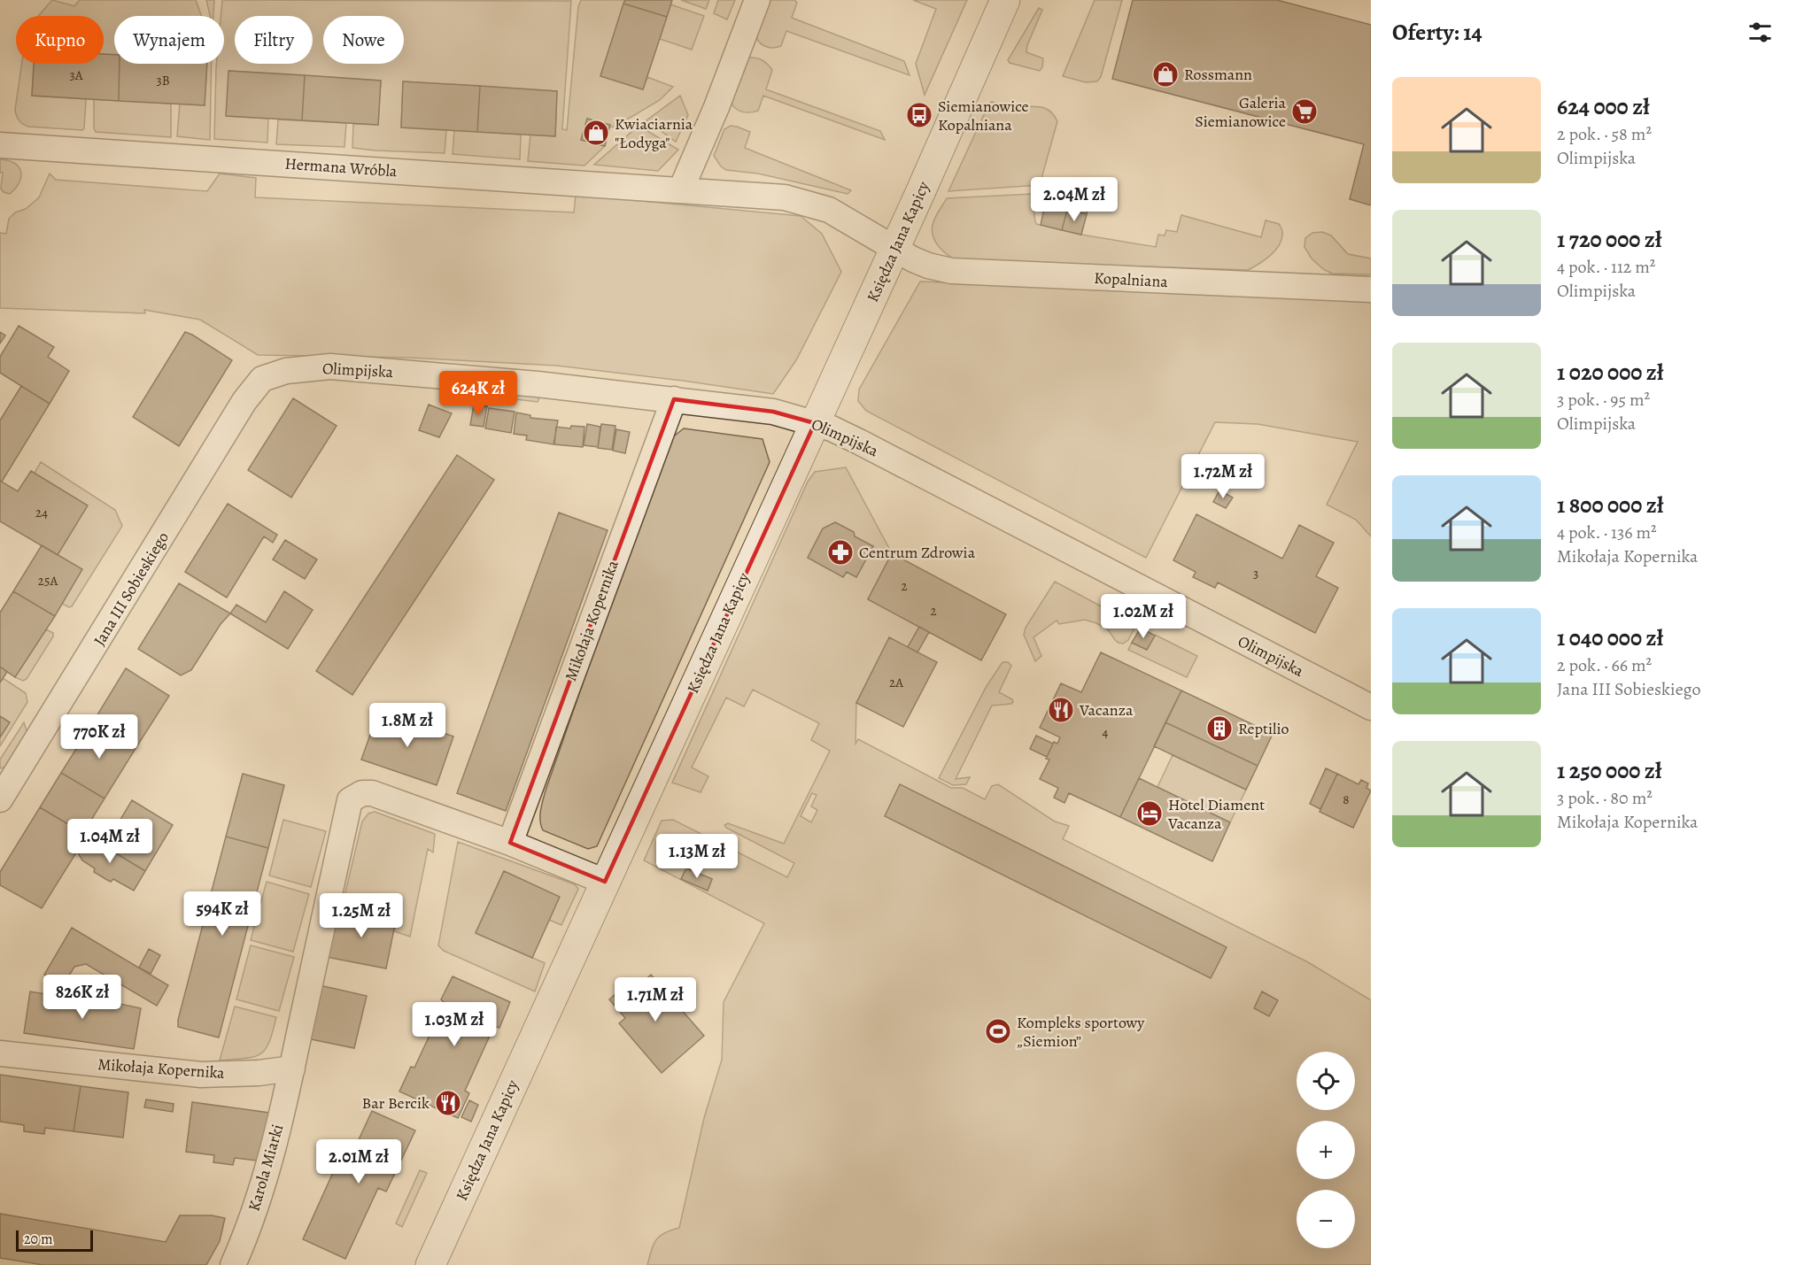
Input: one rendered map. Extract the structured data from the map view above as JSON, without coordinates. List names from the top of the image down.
{
  "streets": {
    "street": [
      "Hermana Wróbla",
      "Księdza Jana Kapicy",
      "Kopalniana",
      "Olimpijska",
      "Jana III Sobieskiego",
      "Mikołaja Kopernika",
      "Karola Miarki"
    ]
  },
  "crossings": [
    ["Hermana Wróbla", "Księdza Jana Kapicy"],
    ["Hermana Wróbla", "Kopalniana"],
    ["Księdza Jana Kapicy", "Kopalniana"],
    ["Księdza Jana Kapicy", "Olimpijska"],
    ["Olimpijska", "Jana III Sobieskiego"],
    ["Olimpijska", "Mikołaja Kopernika"],
    ["Mikołaja Kopernika", "Karola Miarki"]
  ],
  "places": {
    "shop": ["Rossmann", "Kwiaciarnia \"Łodyga\""],
    "supermarket": ["Galeria Siemianowice"],
    "bus stop": ["Siemianowice Kopalniana"],
    "pharmacy": ["Centrum Zdrowia"],
    "restaurant": ["Vacanza", "Bar Bercik"],
    "building": ["Reptilio"],
    "hotel": ["Hotel Diament Vacanza"],
    "sports": ["Kompleks sportowy „Siemion”"]
  },
  "house_numbers": [
    "3A",
    "3B",
    "24",
    "3",
    "25A",
    "2",
    "2",
    "2A",
    "4",
    "8"
  ],
  "scale_bar": "20 m",
  "page": {
    "heading": "Oferty: 14",
    "chip": [
      "Kupno",
      "Wynajem",
      "Filtry",
      "Nowe"
    ],
    "list": [
      {
        "name": "624 000 zł",
        "note": "2 pok. · 58 m² · Olimpijska"
      },
      {
        "name": "1 720 000 zł",
        "note": "4 pok. · 112 m² · Olimpijska"
      },
      {
        "name": "1 020 000 zł",
        "note": "3 pok. · 95 m² · Olimpijska"
      },
      {
        "name": "1 800 000 zł",
        "note": "4 pok. · 136 m² · Mikołaja Kopernika"
      },
      {
        "name": "1 040 000 zł",
        "note": "2 pok. · 66 m² · Jana III Sobieskiego"
      },
      {
        "name": "1 250 000 zł",
        "note": "3 pok. · 80 m² · Mikołaja Kopernika"
      }
    ],
    "price": [
      "2.04M zł",
      "624K zł",
      "1.72M zł",
      "1.02M zł",
      "1.8M zł",
      "770K zł",
      "1.04M zł",
      "1.13M zł",
      "594K zł",
      "1.25M zł",
      "826K zł",
      "1.71M zł",
      "1.03M zł",
      "2.01M zł"
    ],
    "map_buttons": ["+", "−"],
    "scale": "20 m"
  }
}
